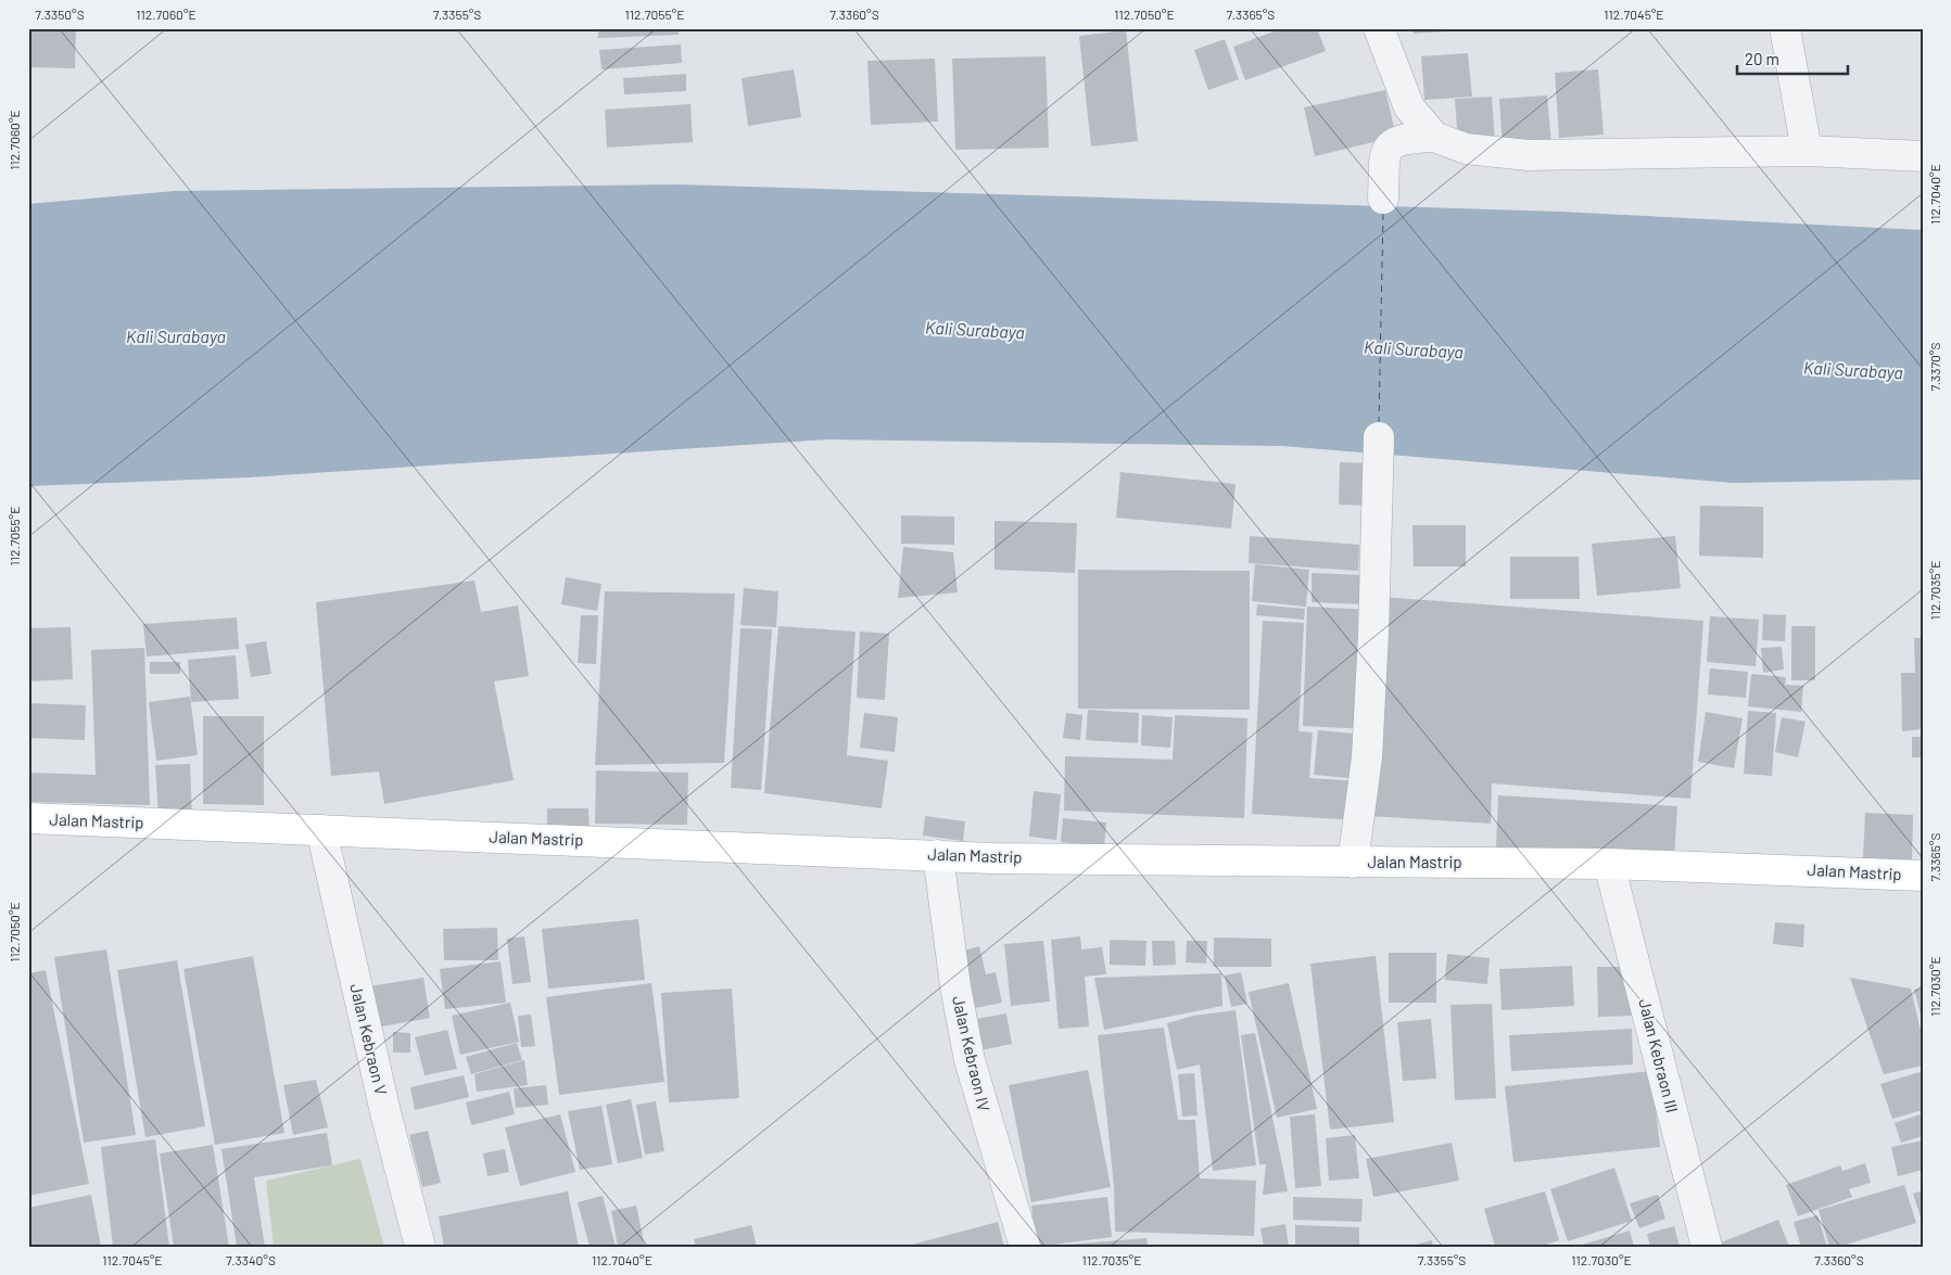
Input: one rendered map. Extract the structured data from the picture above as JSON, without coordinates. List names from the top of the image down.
{
  "streets": {
    "main road": ["Jalan Mastrip"],
    "street": ["Jalan Kebraon V", "Jalan Kebraon IV", "Jalan Kebraon III"]
  },
  "crossings": [
    ["Jalan Mastrip", "Jalan Kebraon V"],
    ["Jalan Mastrip", "Jalan Kebraon IV"],
    ["Jalan Mastrip", "Jalan Kebraon III"]
  ],
  "water": ["Kali Surabaya"],
  "scale_bar": "20 m",
  "coordinates": [
    "7.3350°S",
    "112.7060°E",
    "7.3355°S",
    "112.7055°E",
    "7.3360°S",
    "112.7050°E",
    "7.3365°S",
    "112.7045°E",
    "112.7040°E",
    "7.3370°S",
    "112.7035°E",
    "112.7030°E",
    "7.3340°S"
  ]
}
